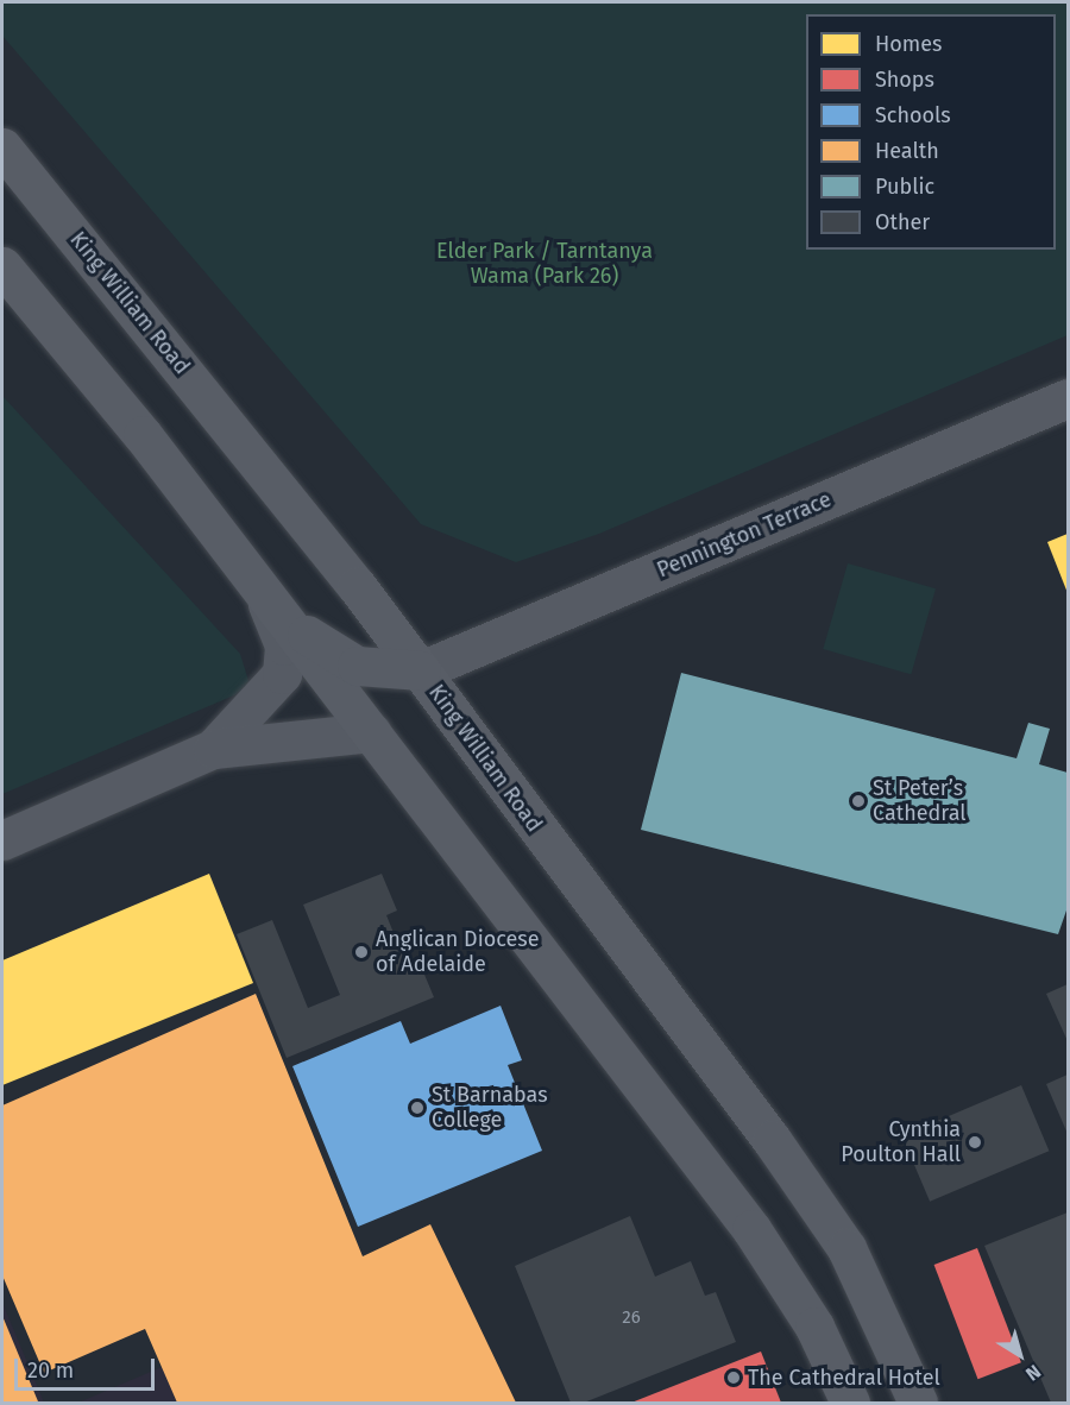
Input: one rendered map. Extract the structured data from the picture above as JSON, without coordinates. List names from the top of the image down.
{
  "streets": {
    "main road": ["King William Road"],
    "street": ["Pennington Terrace"]
  },
  "crossings": [
    ["King William Road", "Pennington Terrace"]
  ],
  "parks": ["Elder Park / Tarntanya Wama (Park 26)"],
  "places": [
    "St Peter’s Cathedral",
    "Anglican Diocese of Adelaide",
    "St Barnabas College",
    "Cynthia Poulton Hall",
    "The Cathedral Hotel"
  ],
  "house_numbers": ["26"],
  "legend": [
    "Homes",
    "Shops",
    "Schools",
    "Health",
    "Public",
    "Other"
  ],
  "scale_bar": "20 m",
  "north": "bottom right"
}
